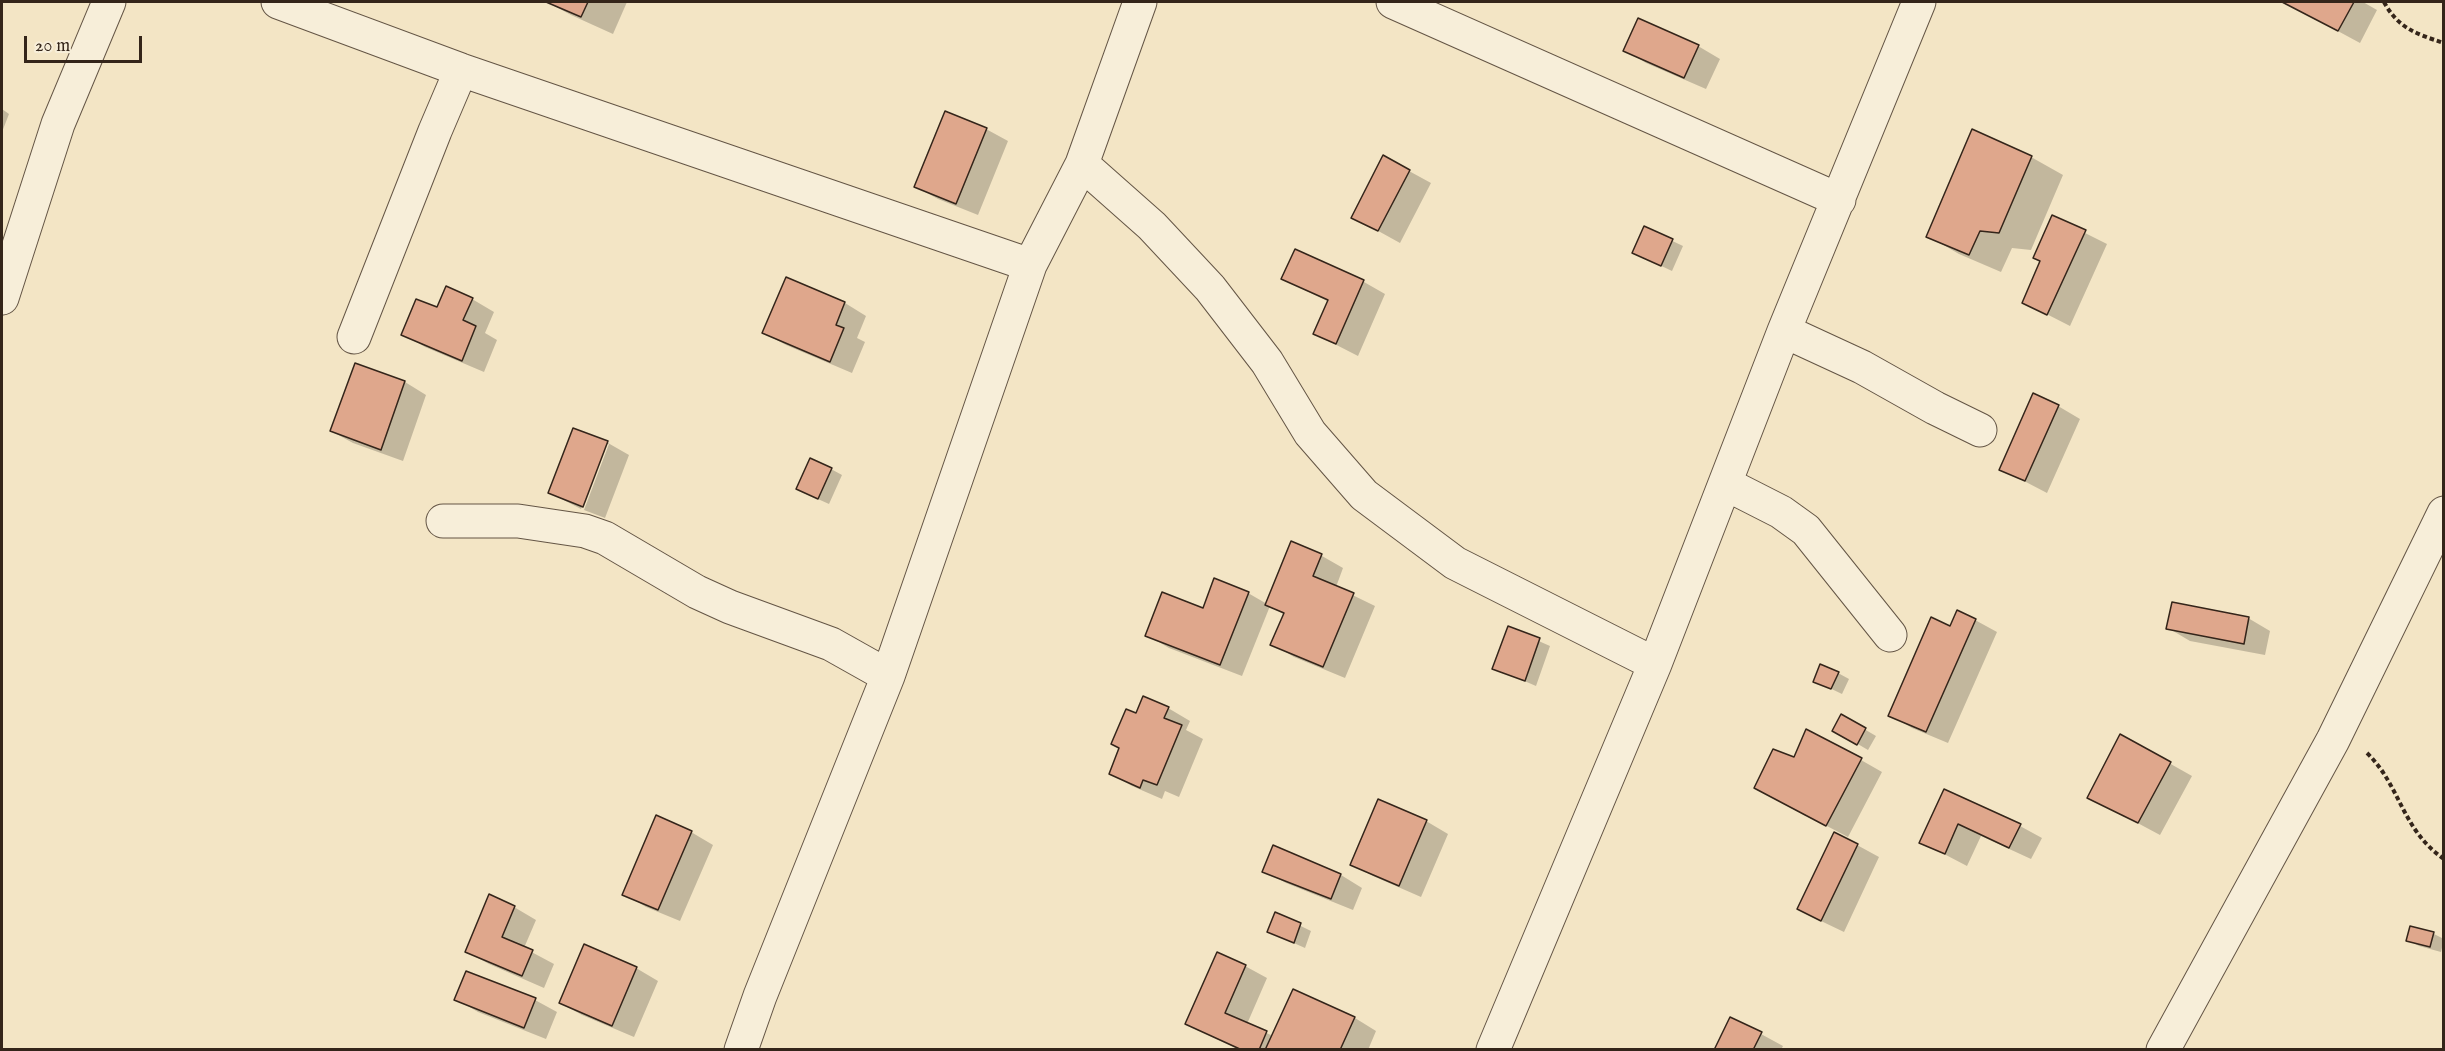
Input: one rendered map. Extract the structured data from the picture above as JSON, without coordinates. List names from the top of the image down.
{
  "scale_bar": "20 m"
}
